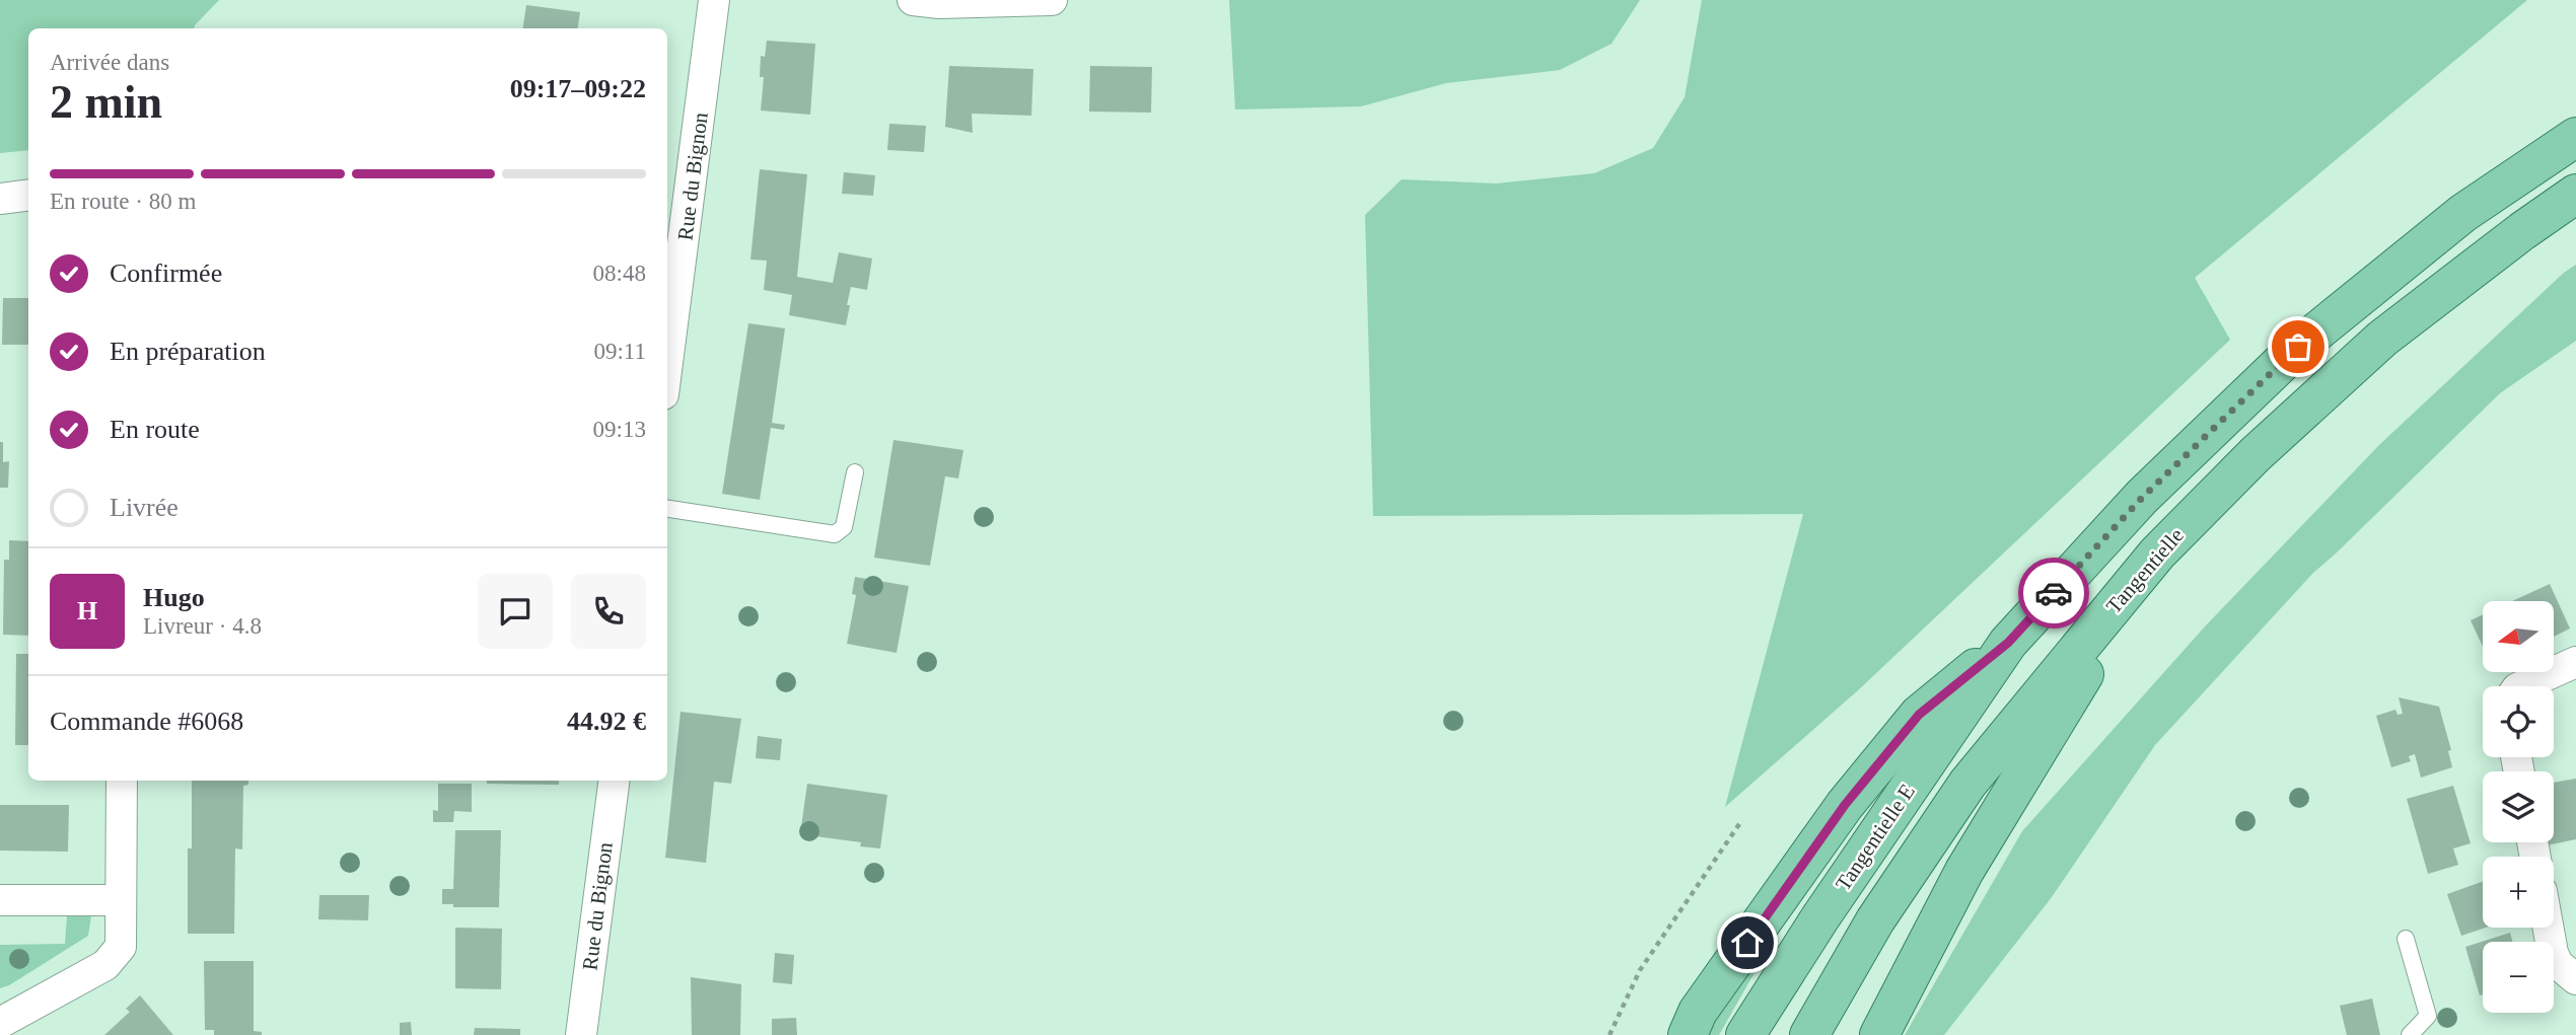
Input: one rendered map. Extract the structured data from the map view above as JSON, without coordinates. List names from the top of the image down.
{
  "streets": {
    "main road": ["Tangentielle", "Tangentielle E"],
    "street": ["Rue du Bignon"]
  },
  "north": "left",
  "page": {
    "heading": ["2 min", "Arrivée dans", "09:17–09:22"],
    "panel": [
      "Hugo",
      "Livreur · 4.8",
      "Commande #6068",
      "44.92 €"
    ],
    "bar": "En route · 80 m",
    "list": [
      ["Confirmée", "08:48"],
      ["En préparation", "09:11"],
      ["En route", "09:13"],
      "Livrée"
    ],
    "round": "H",
    "map_buttons": ["+", "−"]
  }
}
